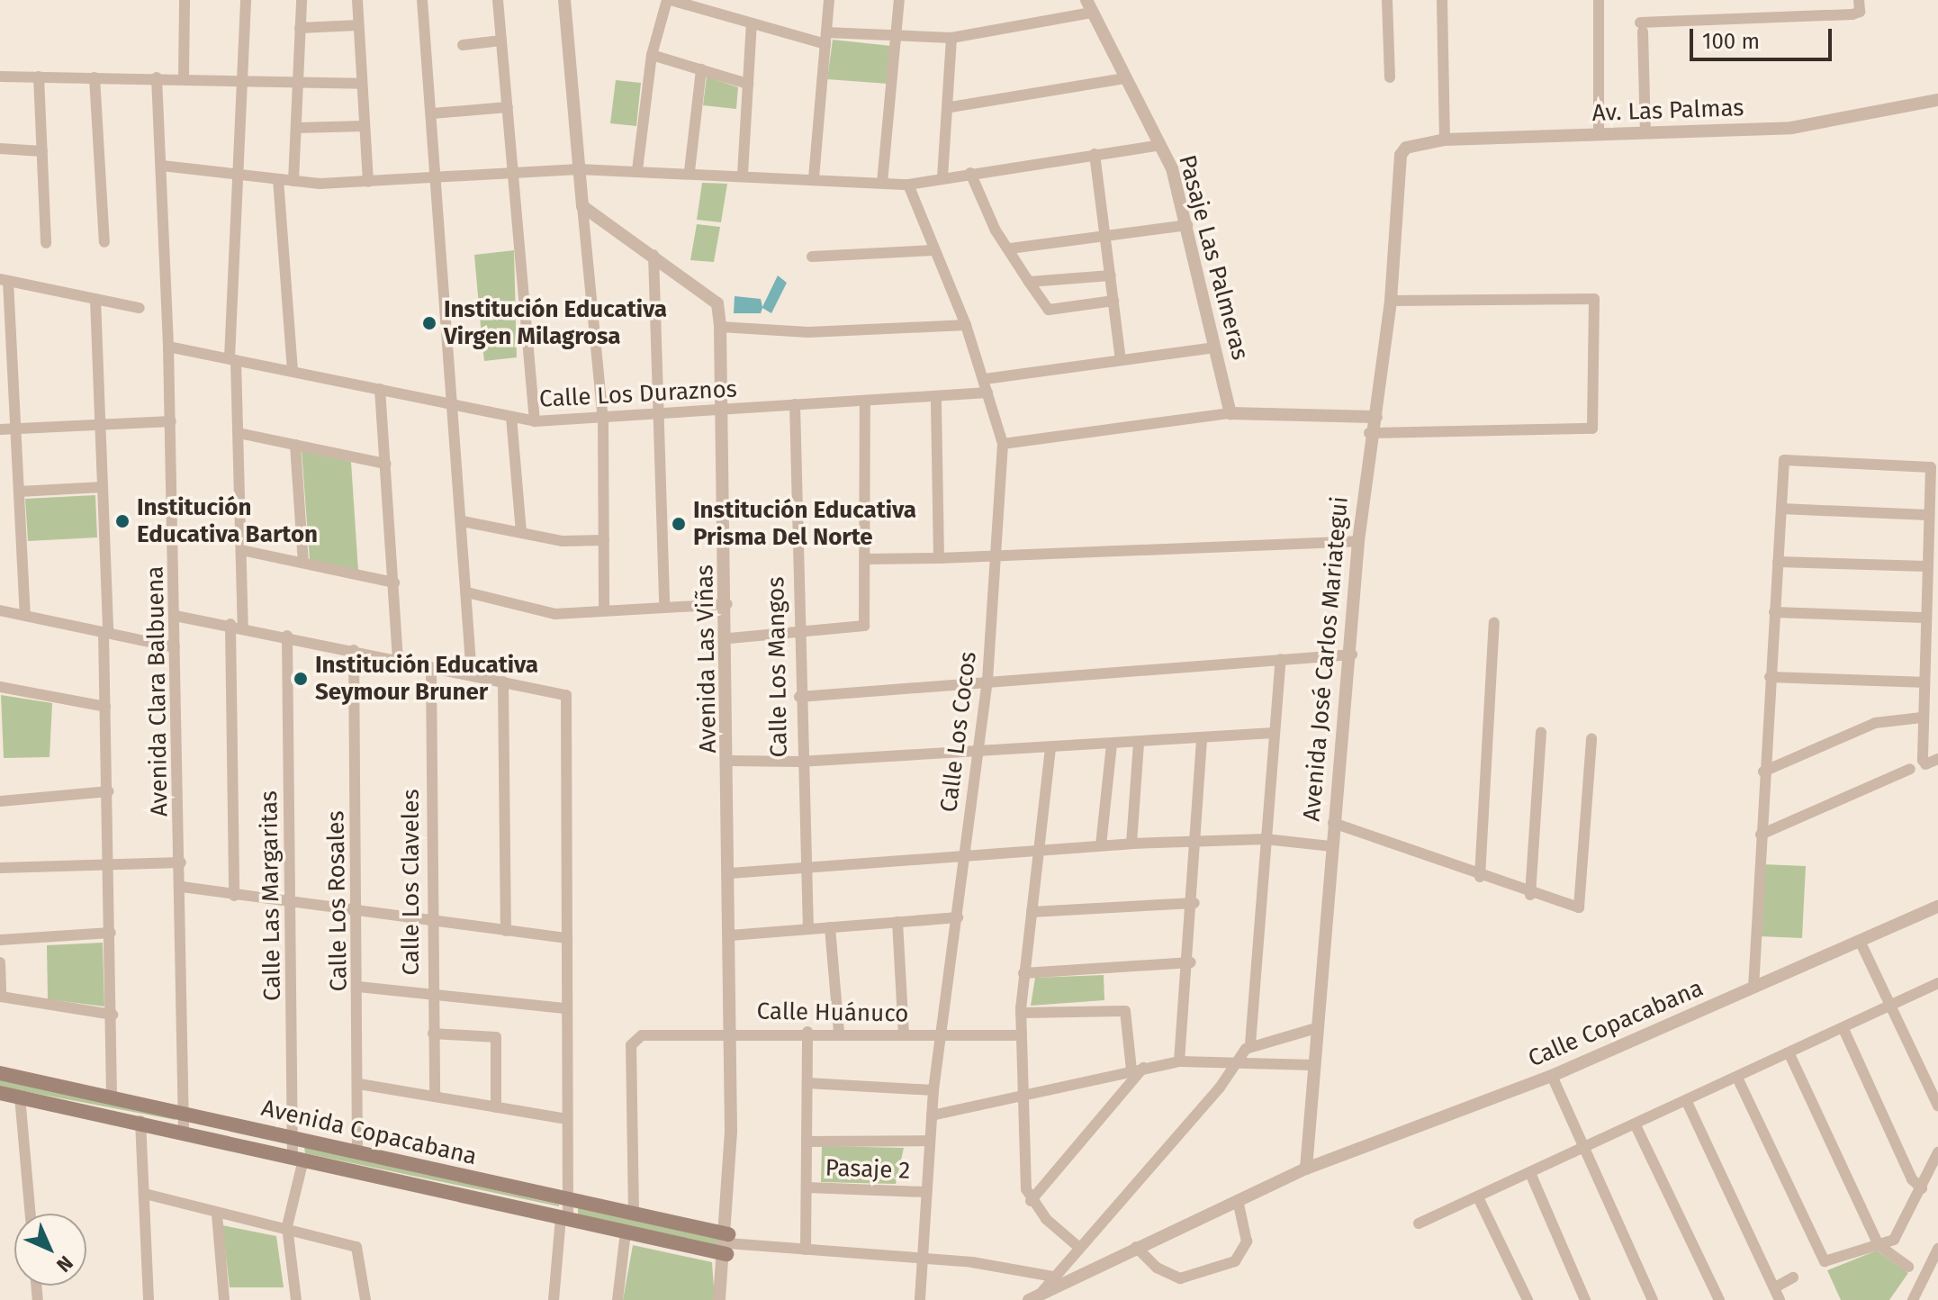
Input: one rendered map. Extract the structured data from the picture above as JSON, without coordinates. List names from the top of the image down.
{
  "streets": {
    "main road": ["Avenida Copacabana"],
    "street": [
      "Av. Las Palmas",
      "Pasaje Las Palmeras",
      "Calle Los Duraznos",
      "Avenida Las Viñas",
      "Avenida José Carlos Mariategui",
      "Calle Los Mangos",
      "Avenida Clara Balbuena",
      "Calle Los Cocos",
      "Calle Los Claveles",
      "Calle Las Margaritas",
      "Calle Los Rosales",
      "Calle Huánuco",
      "Calle Copacabana",
      "Pasaje 2"
    ]
  },
  "crossings": [
    ["Av. Las Palmas", "Avenida José Carlos Mariategui"],
    ["Calle Los Duraznos", "Avenida Las Viñas"],
    ["Calle Los Duraznos", "Calle Los Mangos"],
    ["Calle Los Duraznos", "Avenida Clara Balbuena"],
    ["Calle Los Duraznos", "Calle Los Cocos"],
    ["Avenida Las Viñas", "Calle Huánuco"],
    ["Avenida Las Viñas", "Avenida Copacabana"],
    ["Avenida José Carlos Mariategui", "Calle Copacabana"],
    ["Avenida Clara Balbuena", "Avenida Copacabana"],
    ["Calle Los Cocos", "Calle Huánuco"],
    ["Calle Los Cocos", "Pasaje 2"],
    ["Calle Las Margaritas", "Avenida Copacabana"],
    ["Calle Los Rosales", "Avenida Copacabana"],
    ["Calle Huánuco", "Avenida Copacabana"]
  ],
  "places": [
    "Institución Educativa Virgen Milagrosa",
    "Institución Educativa Barton",
    "Institución Educativa Prisma Del Norte",
    "Institución Educativa Seymour Bruner"
  ],
  "scale_bar": "100 m",
  "north": "bottom right"
}
